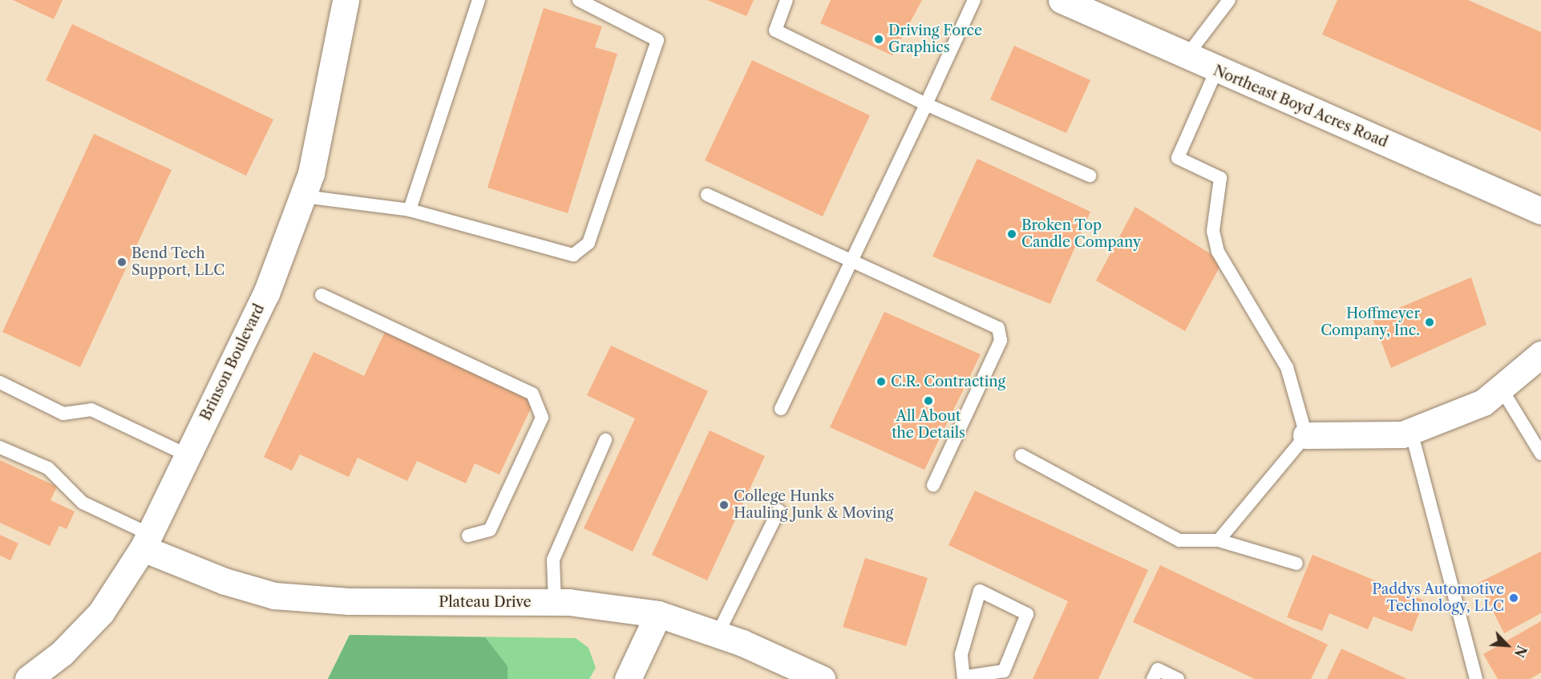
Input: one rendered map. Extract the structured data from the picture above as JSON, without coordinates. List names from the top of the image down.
{
  "streets": {
    "street": ["Northeast Boyd Acres Road", "Brinson Boulevard", "Plateau Drive"]
  },
  "crossings": [
    ["Brinson Boulevard", "Plateau Drive"]
  ],
  "places": [
    "Driving Force Graphics",
    "Broken Top Candle Company",
    "Bend Tech Support, LLC",
    "Hoffmeyer Company, Inc.",
    "C.R. Contracting",
    "All About the Details",
    "College Hunks Hauling Junk & Moving",
    "Paddys Automotive Technology, LLC"
  ],
  "north": "bottom right"
}
